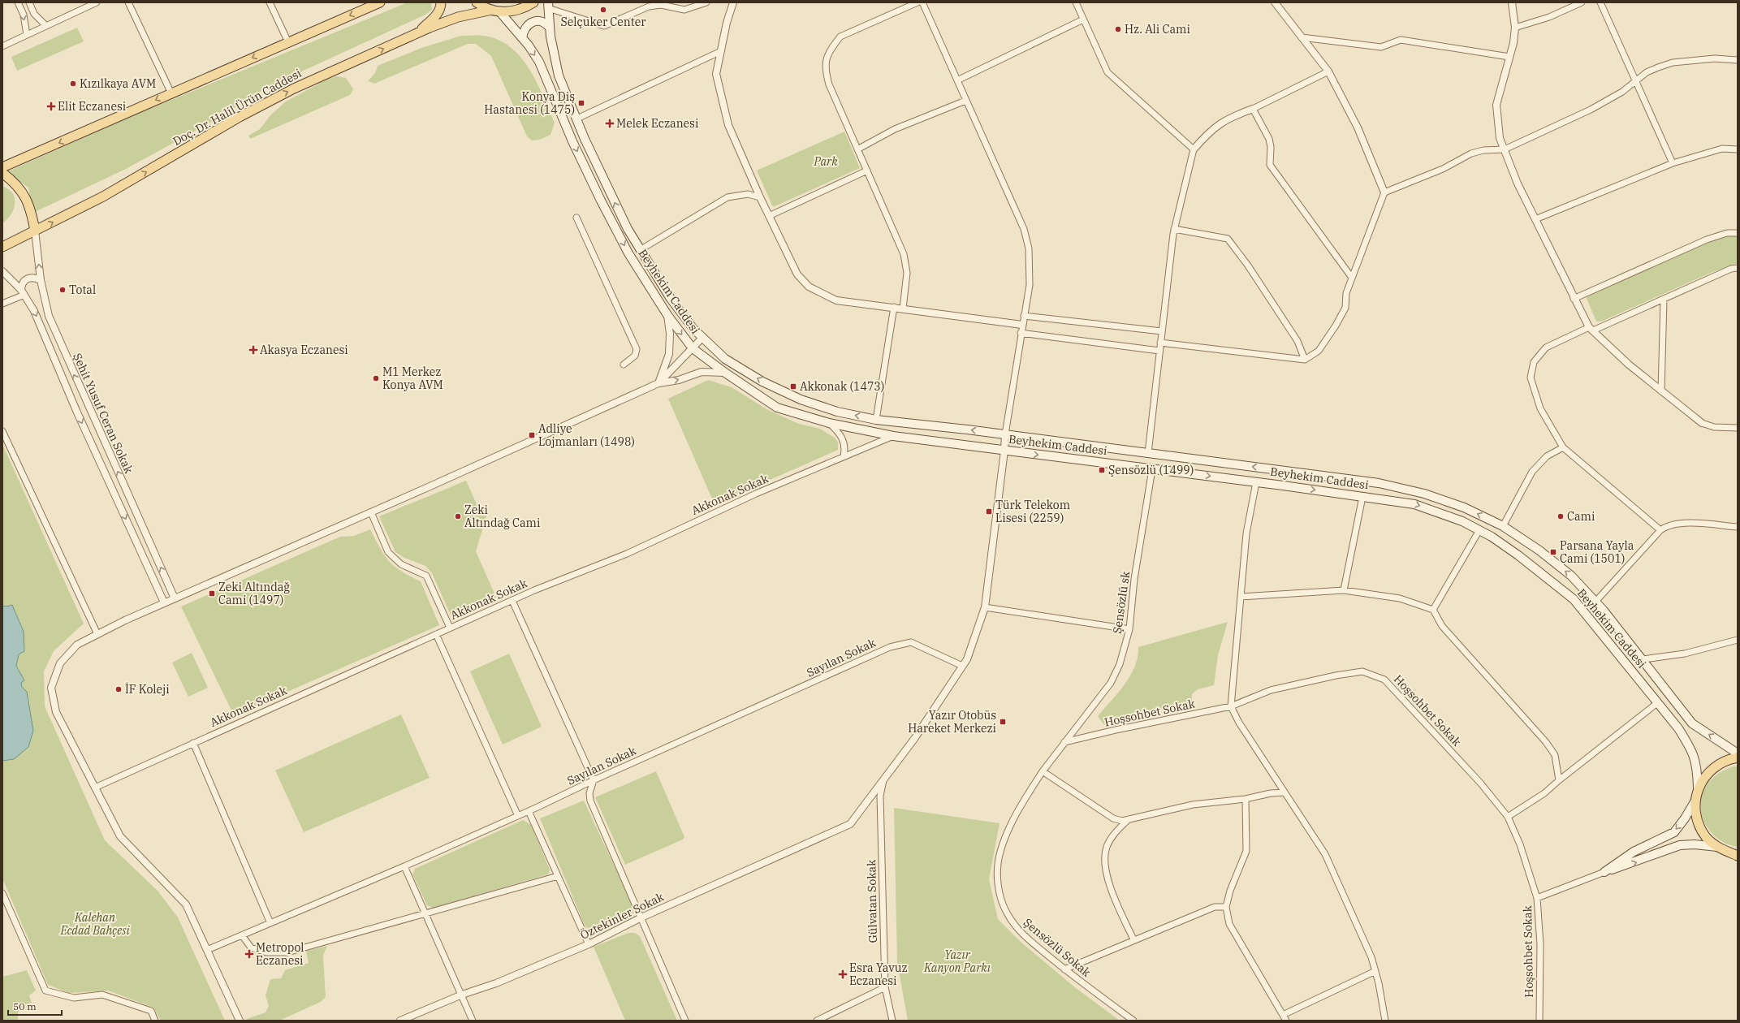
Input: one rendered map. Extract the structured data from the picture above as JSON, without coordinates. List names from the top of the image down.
{
  "streets": {
    "main road": ["Doç. Dr. Halil Ürün Caddesi", "Beyhekim Caddesi"],
    "street": [
      "Şehit Yusuf Ceran Sokak",
      "Akkonak Sokak",
      "Şensözlü sk",
      "Sayılan Sokak",
      "Hoşsohbet Sokak",
      "Gülvatan Sokak",
      "Öztekinler Sokak",
      "Şensözlü Sokak"
    ]
  },
  "crossings": [
    ["Doç. Dr. Halil Ürün Caddesi", "Beyhekim Caddesi"],
    ["Doç. Dr. Halil Ürün Caddesi", "Şehit Yusuf Ceran Sokak"],
    ["Beyhekim Caddesi", "Akkonak Sokak"],
    ["Beyhekim Caddesi", "Şensözlü sk"],
    ["Şensözlü sk", "Hoşsohbet Sokak"],
    ["Şensözlü sk", "Şensözlü Sokak"],
    ["Gülvatan Sokak", "Öztekinler Sokak"]
  ],
  "parks": ["Park", "Kalehan Ecdad Bahçesi", "Yazır Kanyon Parkı"],
  "places": {
    "other": [
      "Selçuker Center",
      "Hz. Ali Cami",
      "Kızılkaya AVM",
      "Total",
      "M1 Merkez Konya AVM",
      "Zeki Altındağ Cami",
      "Cami",
      "İF Koleji"
    ],
    "transit": [
      "Konya Diş Hastanesi (1475)",
      "Akkonak (1473)",
      "Adliye Lojmanları (1498)",
      "Şensözlü (1499)",
      "Türk Telekom Lisesi (2259)",
      "Parsana Yayla Cami (1501)",
      "Zeki Altındağ Cami (1497)",
      "Yazır Otobüs Hareket Merkezi"
    ],
    "health": [
      "Elit Eczanesi",
      "Melek Eczanesi",
      "Akasya Eczanesi",
      "Metropol Eczanesi",
      "Esra Yavuz Eczanesi"
    ]
  },
  "scale_bar": "50 m"
}
